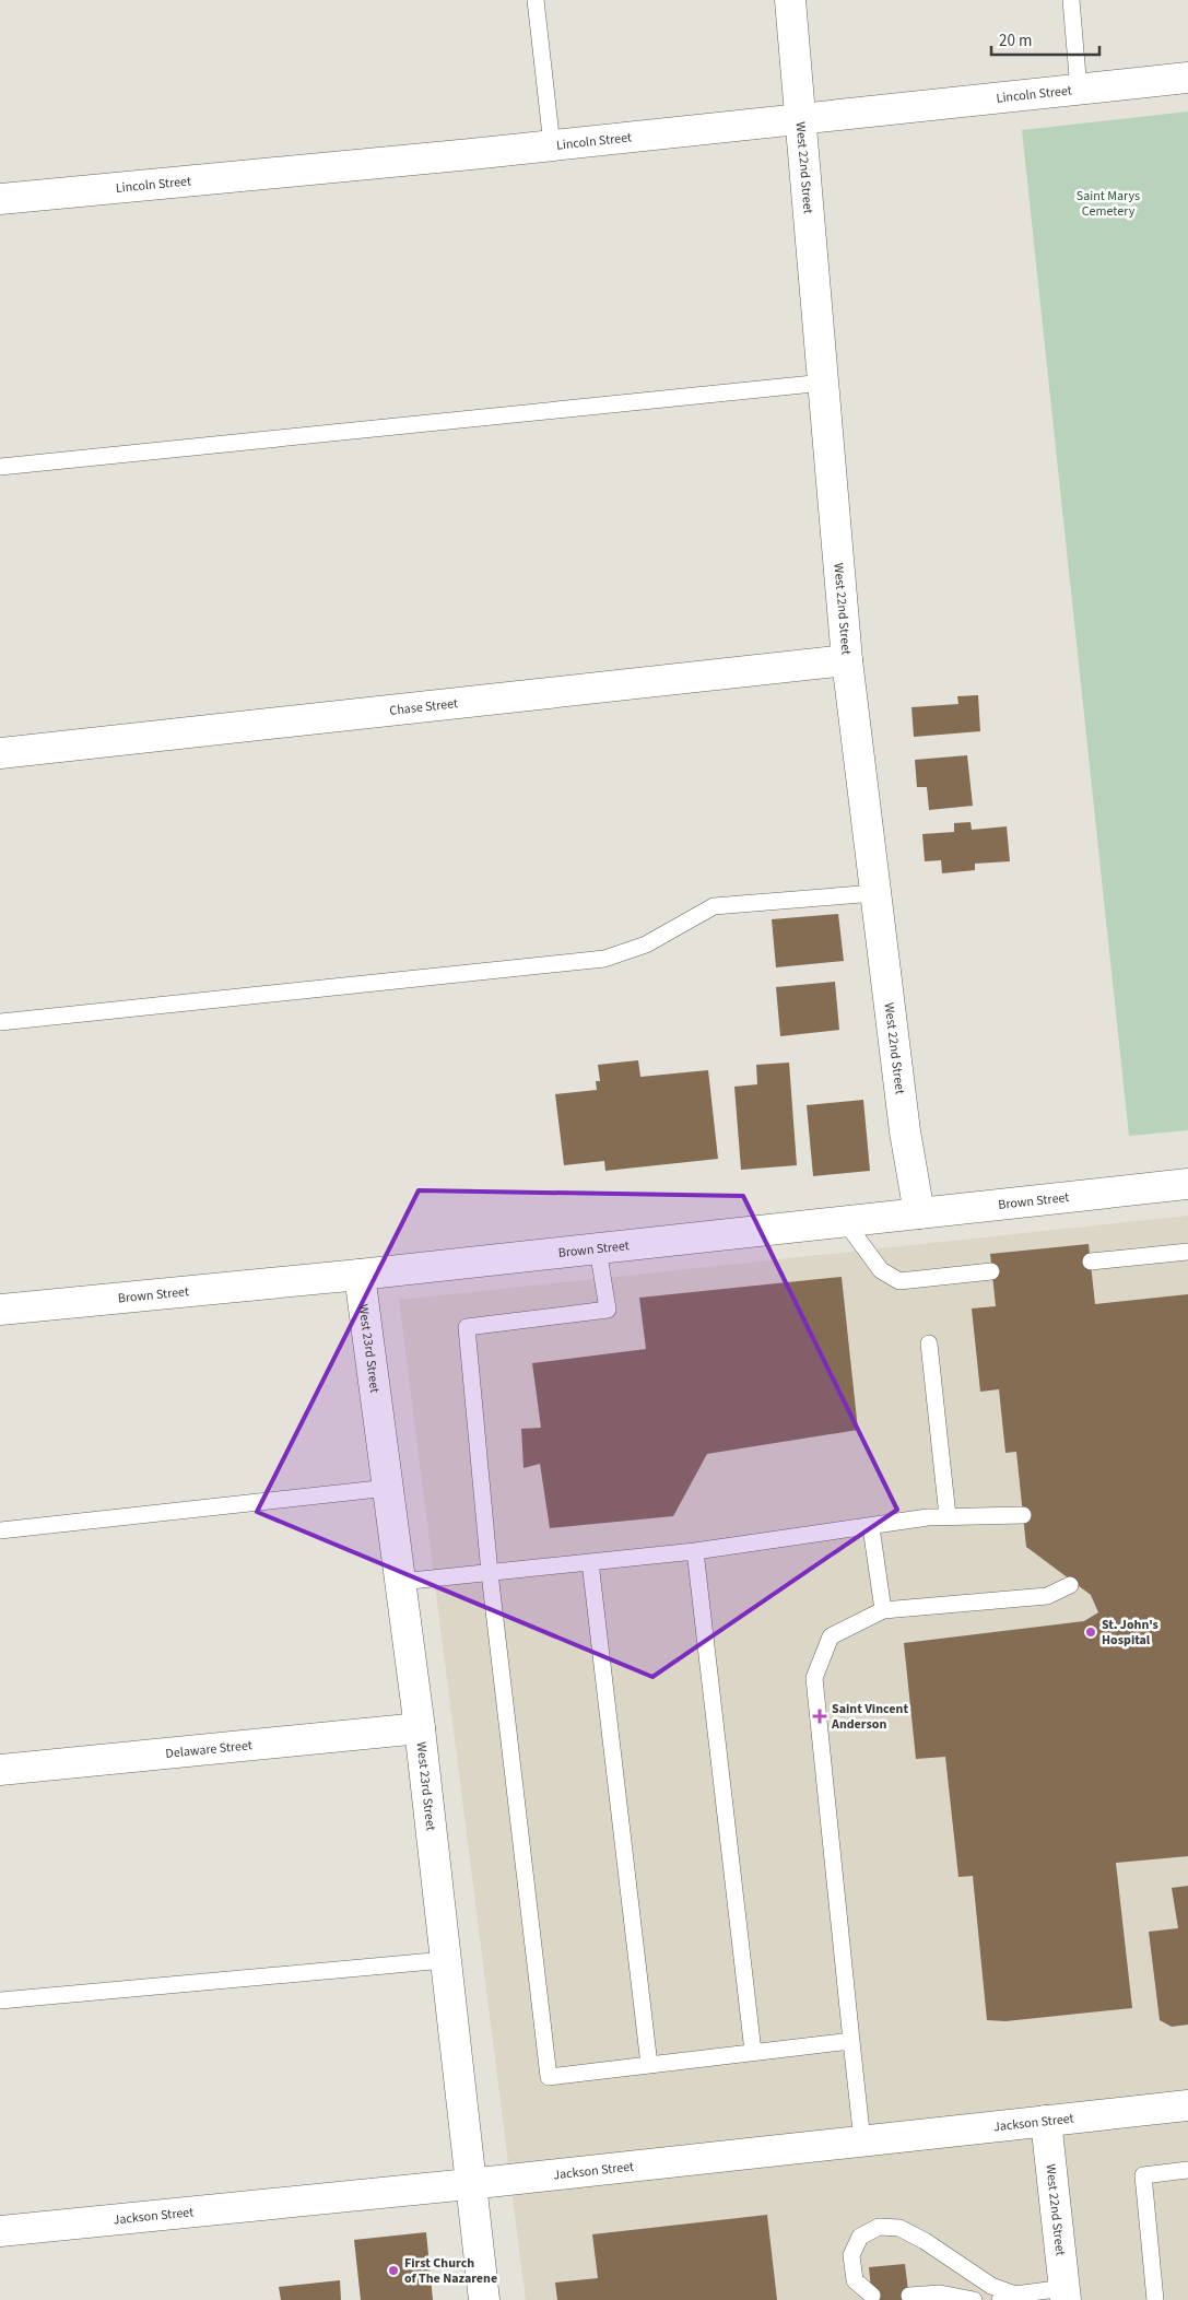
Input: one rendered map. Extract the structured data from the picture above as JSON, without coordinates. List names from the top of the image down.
{
  "streets": {
    "street": [
      "Lincoln Street",
      "West 22nd Street",
      "Chase Street",
      "Brown Street",
      "West 23rd Street",
      "Delaware Street",
      "Jackson Street"
    ]
  },
  "crossings": [
    ["Lincoln Street", "West 22nd Street"],
    ["West 22nd Street", "Chase Street"],
    ["West 22nd Street", "Brown Street"],
    ["West 22nd Street", "Jackson Street"],
    ["Brown Street", "West 23rd Street"],
    ["West 23rd Street", "Delaware Street"],
    ["West 23rd Street", "Jackson Street"]
  ],
  "parks": ["Saint Marys Cemetery"],
  "places": {
    "other": ["St. John's Hospital", "First Church of The Nazarene"],
    "health": ["Saint Vincent Anderson"]
  },
  "scale_bar": "20 m"
}
